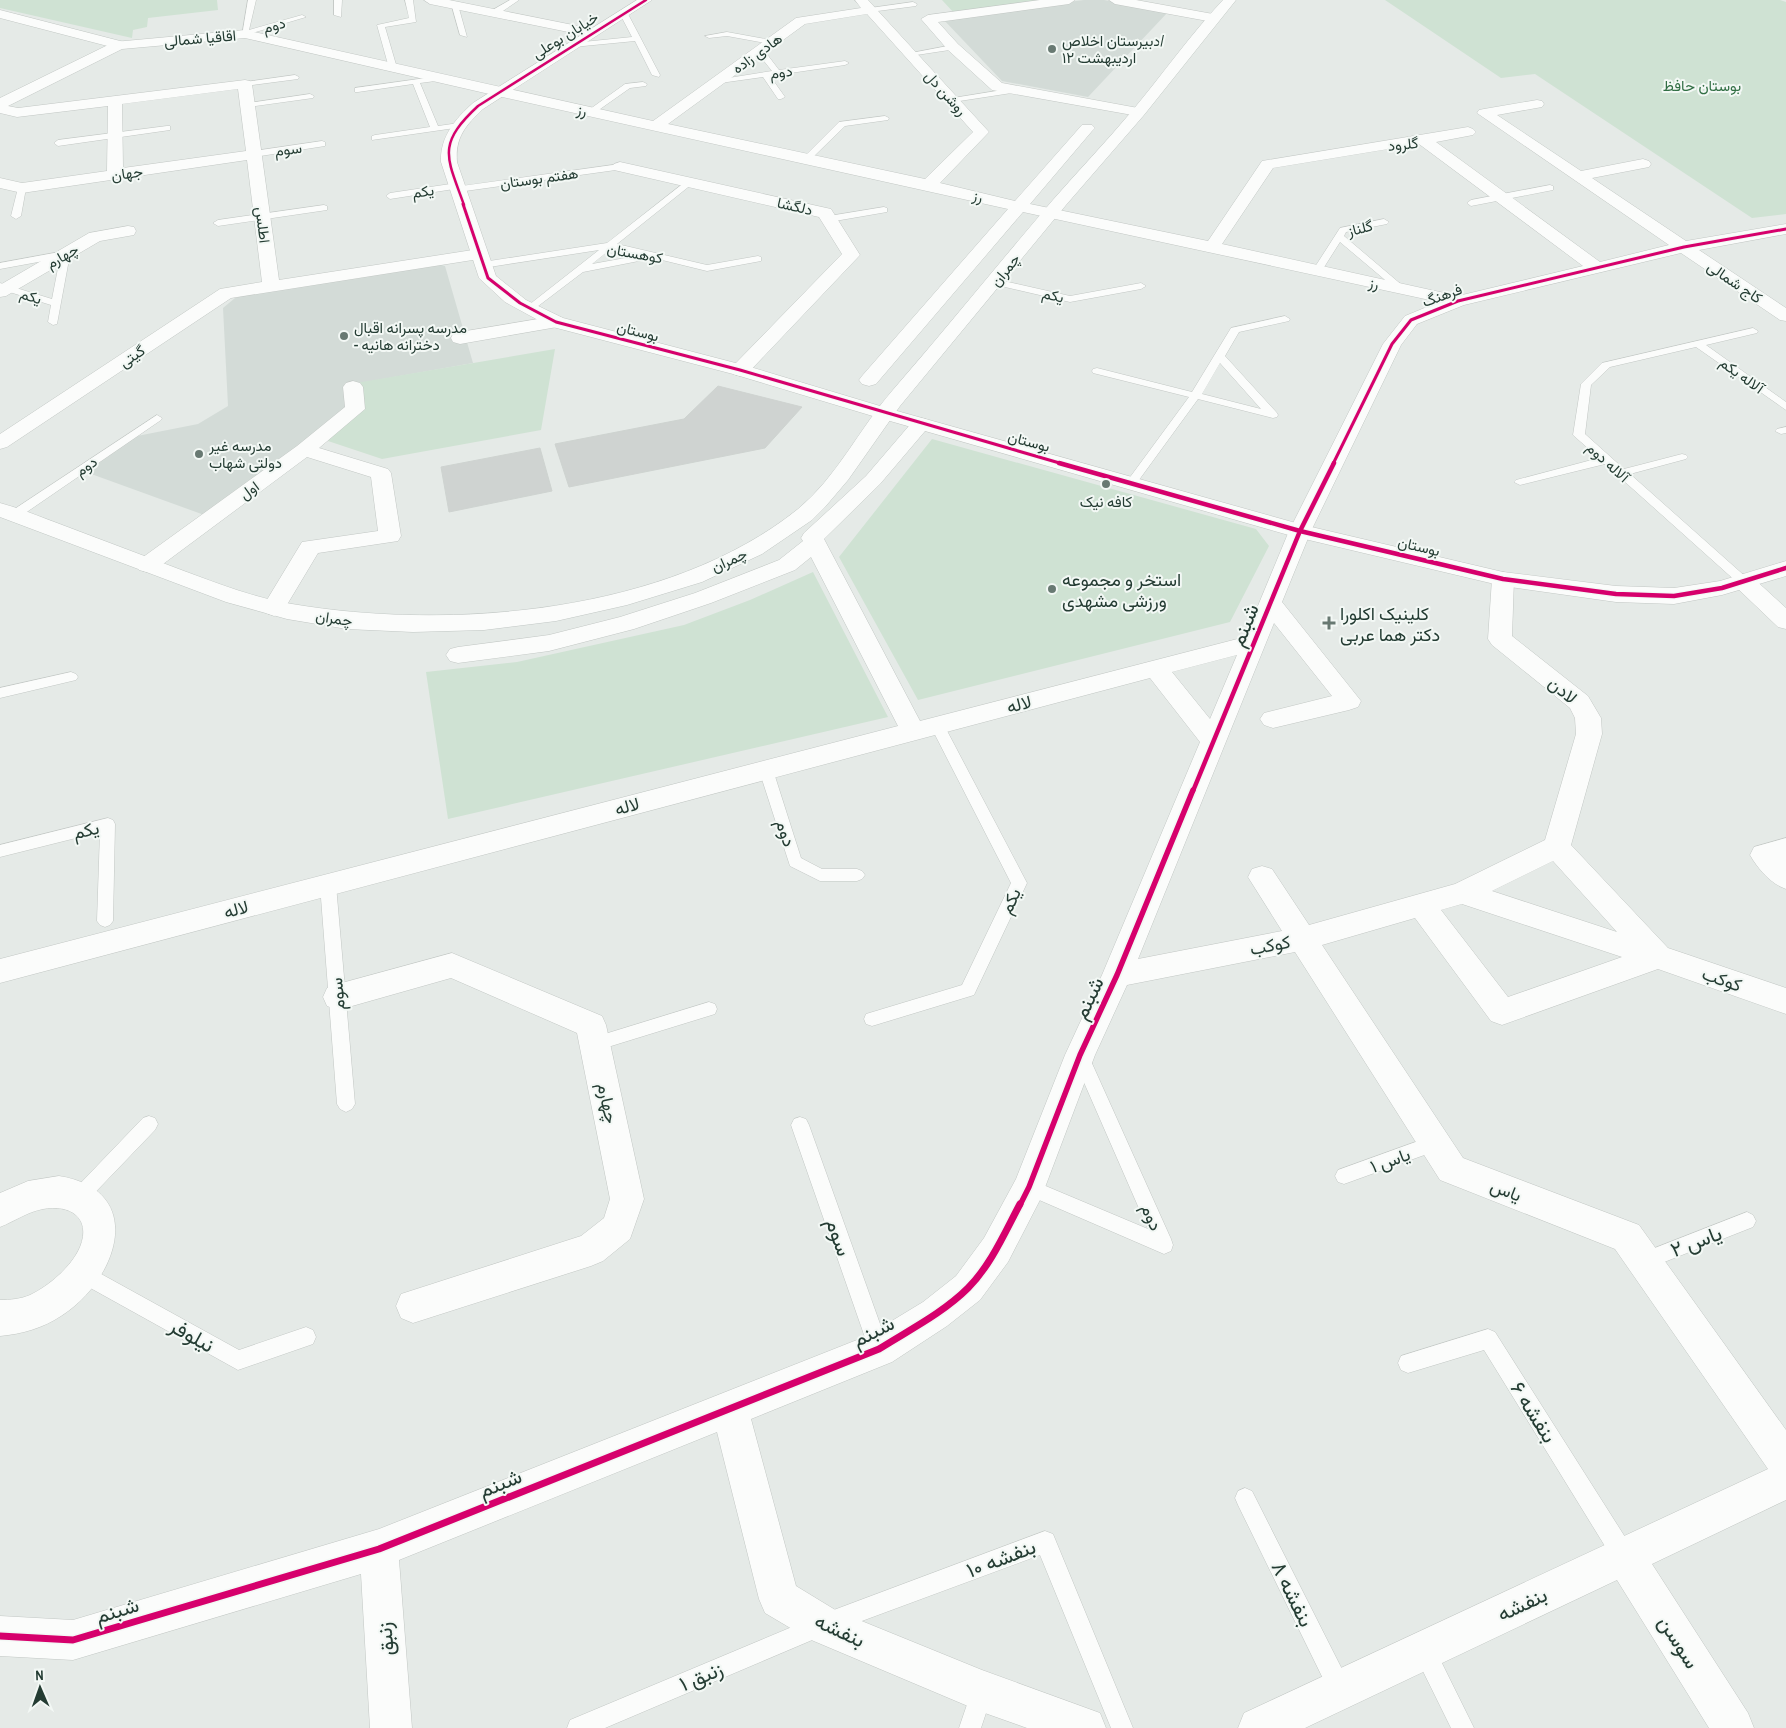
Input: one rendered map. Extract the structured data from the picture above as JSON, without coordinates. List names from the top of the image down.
{
  "streets": {
    "street": [
      "خیابان بوعلی",
      "اقاقیا شمالی",
      "هادی زاده",
      "روشن دل",
      "رز",
      "گلرود",
      "جهان",
      "دلگشا",
      "اطلس",
      "چهارم",
      "چمران",
      "کاج شمالی",
      "فرهنگ",
      "بوستان",
      "گیتی",
      "اول",
      "شبنم",
      "لادن",
      "لاله",
      "کوکب",
      "یاس",
      "بنفشه",
      "زنبق",
      "سوسن"
    ],
    "lane": [
      "دوم",
      "سوم",
      "هفتم بوستان",
      "یکم",
      "گلناز",
      "کوهستان",
      "آلاله یکم",
      "آلاله دوم",
      "یاس ۱",
      "یاس ۲",
      "نیلوفر",
      "بنفشه ۶",
      "بنفشه ۱۰",
      "بنفشه ۸",
      "زنبق ۱"
    ]
  },
  "crossings": [
    ["دوم", "اقاقیا شمالی"],
    ["دوم", "هادی زاده"],
    ["دوم", "چمران"],
    ["دوم", "شبنم"],
    ["دوم", "لاله"],
    ["خیابان بوعلی", "اقاقیا شمالی"],
    ["خیابان بوعلی", "رز"],
    ["خیابان بوعلی", "بوستان"],
    ["اقاقیا شمالی", "رز"],
    ["اقاقیا شمالی", "بوستان"],
    ["هادی زاده", "روشن دل"],
    ["هادی زاده", "رز"],
    ["روشن دل", "رز"],
    ["رز", "گلرود"],
    ["رز", "گلناز"],
    ["رز", "چمران"],
    ["رز", "فرهنگ"],
    ["رز", "بوستان"],
    ["گلرود", "فرهنگ"],
    ["سوم", "جهان"],
    ["سوم", "اطلس"],
    ["سوم", "چهارم"],
    ["سوم", "شبنم"],
    ["سوم", "لاله"],
    ["جهان", "اطلس"],
    ["هفتم بوستان", "یکم"],
    ["هفتم بوستان", "دلگشا"],
    ["هفتم بوستان", "بوستان"],
    ["یکم", "چهارم"],
    ["یکم", "چمران"],
    ["یکم", "بوستان"],
    ["یکم", "لاله"],
    ["دلگشا", "بوستان"],
    ["اطلس", "گیتی"],
    ["کوهستان", "بوستان"],
    ["چمران", "بوستان"],
    ["چمران", "اول"],
    ["کاج شمالی", "فرهنگ"],
    ["فرهنگ", "بوستان"],
    ["فرهنگ", "شبنم"],
    ["بوستان", "آلاله دوم"],
    ["بوستان", "شبنم"],
    ["بوستان", "لادن"],
    ["آلاله یکم", "آلاله دوم"],
    ["شبنم", "لاله"],
    ["شبنم", "کوکب"],
    ["شبنم", "بنفشه"],
    ["شبنم", "زنبق"],
    ["کوکب", "یاس"],
    ["یاس ۱", "یاس"],
    ["یاس", "یاس ۲"],
    ["بنفشه ۶", "بنفشه"],
    ["بنفشه ۶", "سوسن"],
    ["بنفشه ۱۰", "بنفشه"],
    ["بنفشه ۱۰", "زنبق ۱"],
    ["بنفشه ۸", "بنفشه"],
    ["بنفشه", "سوسن"],
    ["بنفشه", "زنبق ۱"]
  ],
  "parks": ["بوستان حافظ"],
  "places": {
    "other": [
      "دبیرستان اخلاص/ ۱۲ اردیبهشت",
      "مدرسه پسرانه اقبال - دخترانه هانیه",
      "مدرسه غیر دولتی شهاب",
      "کافه نیک",
      "استخر و مجموعه ورزشی مشهدی"
    ],
    "health": ["کلینیک اکلورا دکتر هما عربی"]
  },
  "north": "top"
}
